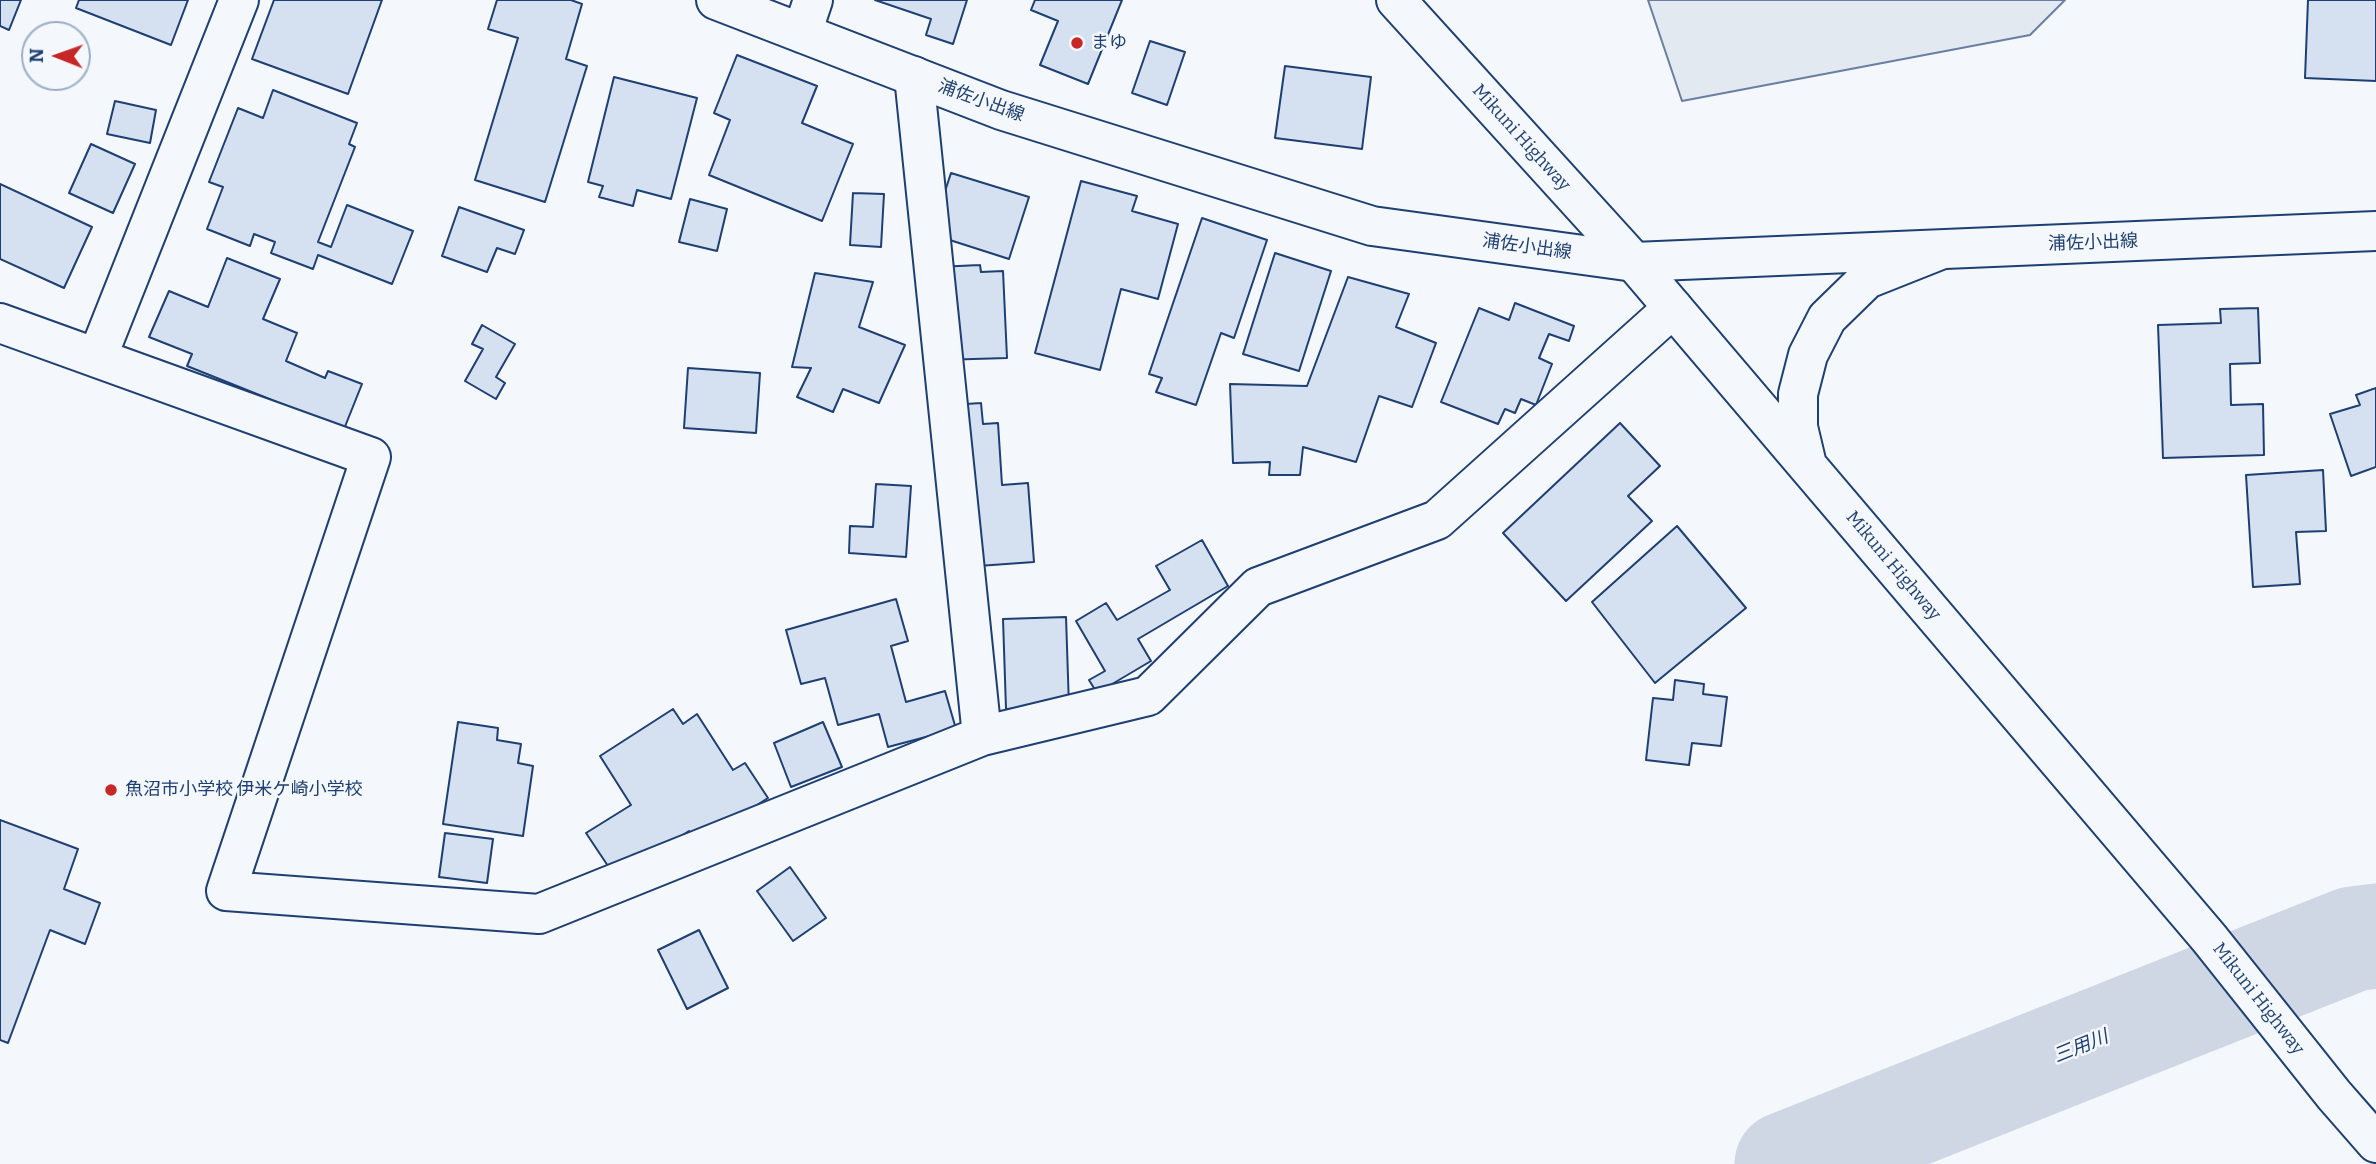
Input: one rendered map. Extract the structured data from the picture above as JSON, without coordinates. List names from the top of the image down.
{
  "streets": {
    "main road": ["浦佐小出線", "Mikuni Highway"]
  },
  "crossings": [
    ["浦佐小出線", "Mikuni Highway"]
  ],
  "water": ["三用川"],
  "places": ["まゆ", "魚沼市小学校 伊米ケ崎小学校"],
  "north": "left"
}
